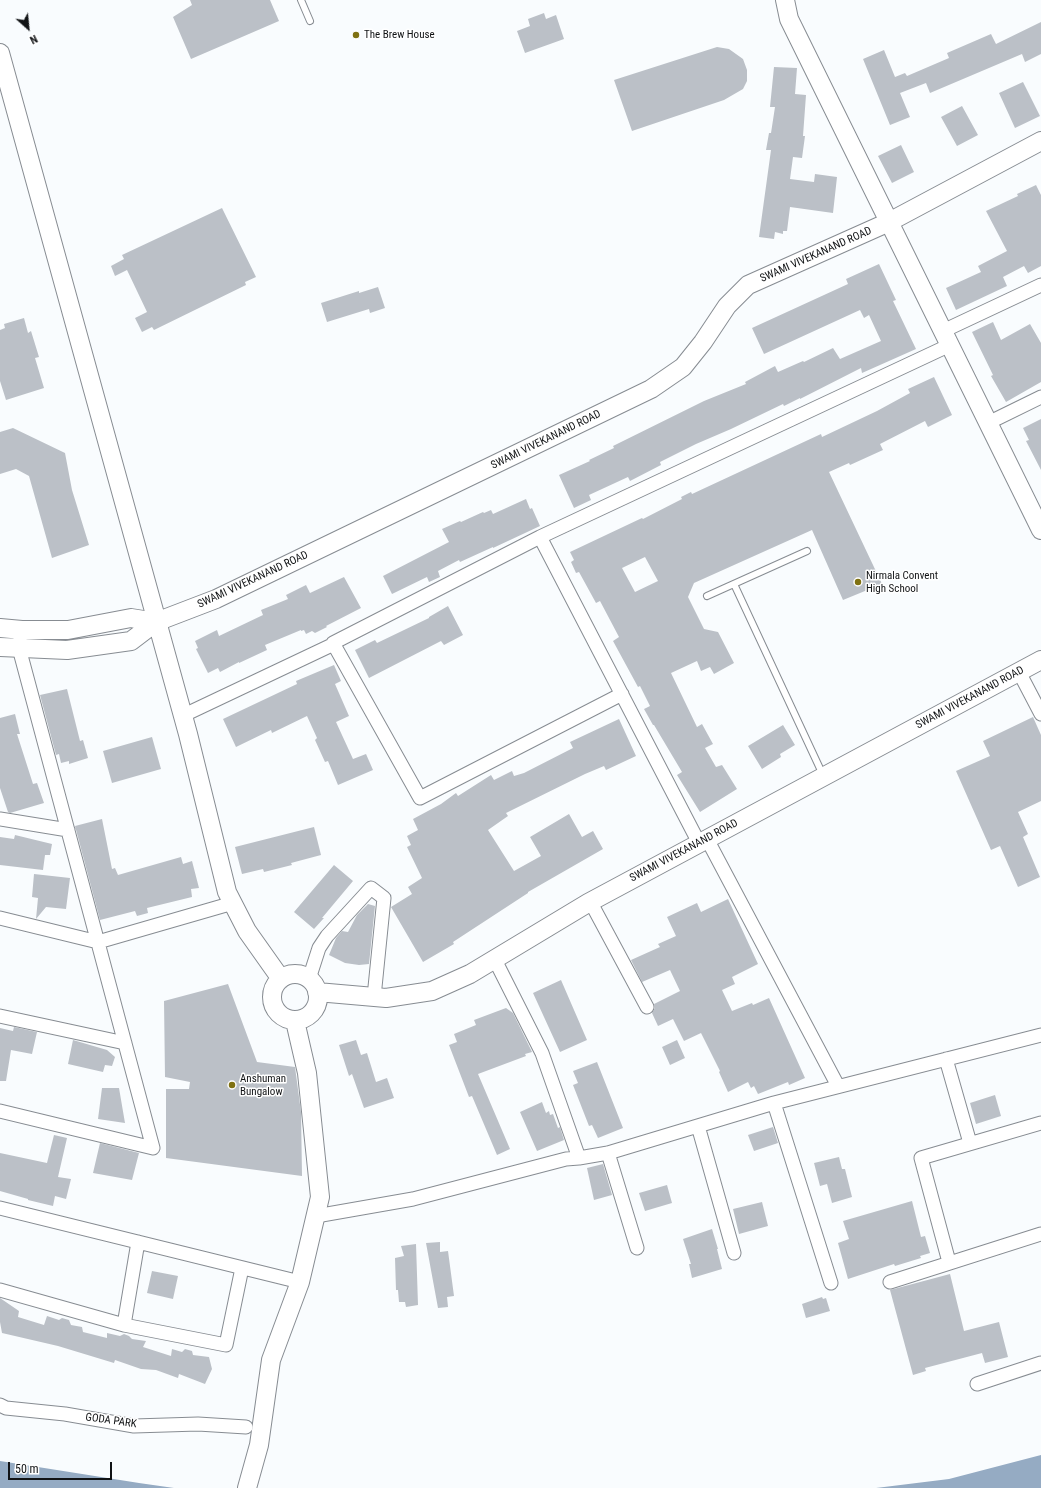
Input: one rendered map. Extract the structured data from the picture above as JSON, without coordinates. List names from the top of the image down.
{
  "streets": {
    "street": ["SWAMI VIVEKANAND ROAD", "GODA PARK"]
  },
  "places": ["The Brew House", "Nirmala Convent High School", "Anshuman Bungalow"],
  "scale_bar": "50 m",
  "north": "bottom right"
}
